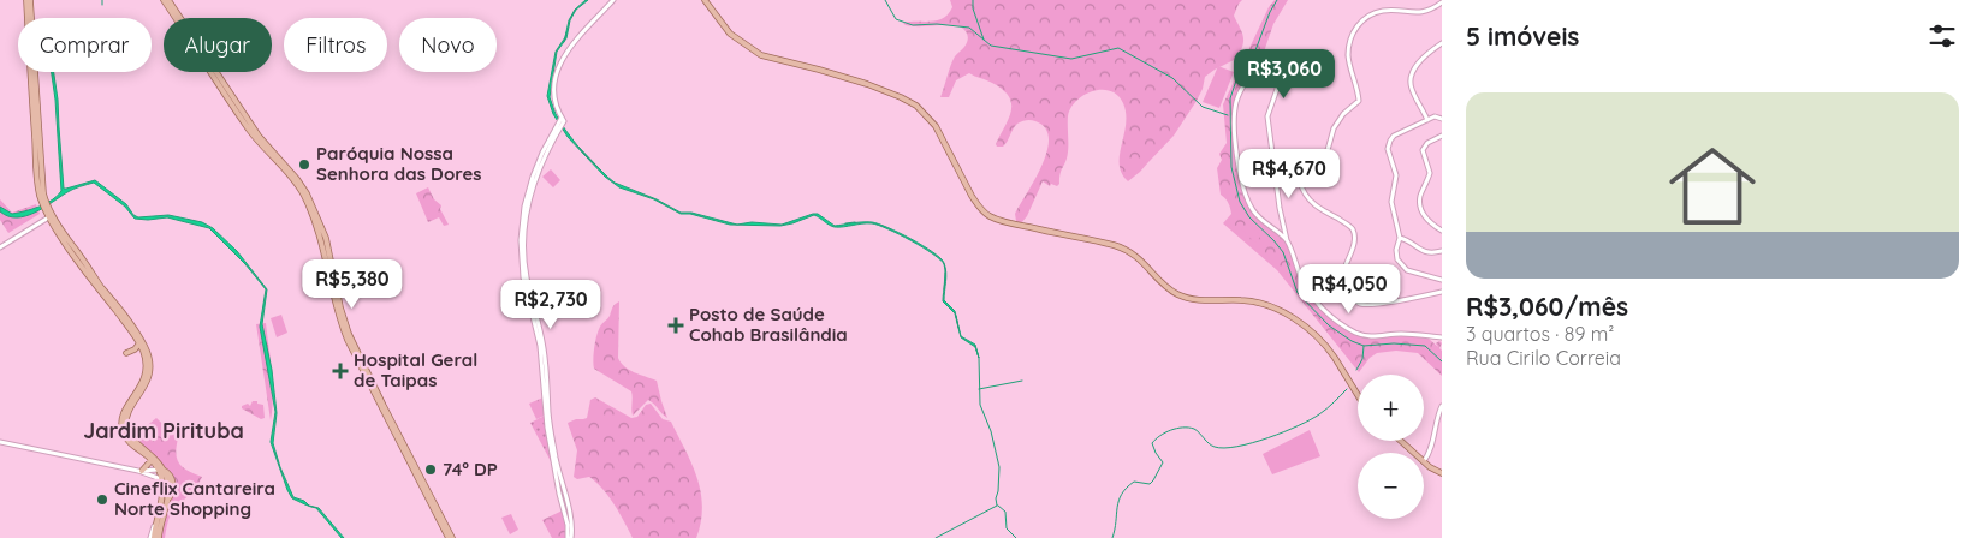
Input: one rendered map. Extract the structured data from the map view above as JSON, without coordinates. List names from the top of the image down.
{
  "districts": ["Jardim Pirituba"],
  "places": {
    "other": ["Paróquia Nossa Senhora das Dores", "74º DP", "Cineflix Cantareira Norte Shopping"],
    "health": ["Posto de Saúde Cohab Brasilândia", "Hospital Geral de Taipas"]
  },
  "page": {
    "heading": "5 imóveis",
    "chip": [
      "Comprar",
      "Alugar",
      "Filtros",
      "Novo"
    ],
    "price": [
      "R$3,060",
      "R$4,670",
      "R$5,380",
      "R$4,050",
      "R$2,730"
    ],
    "list": [
      {
        "name": "R$3,060/mês",
        "note": "3 quartos · 89 m² · Rua Cirilo Correia"
      }
    ],
    "map_buttons": ["+", "−"]
  }
}
